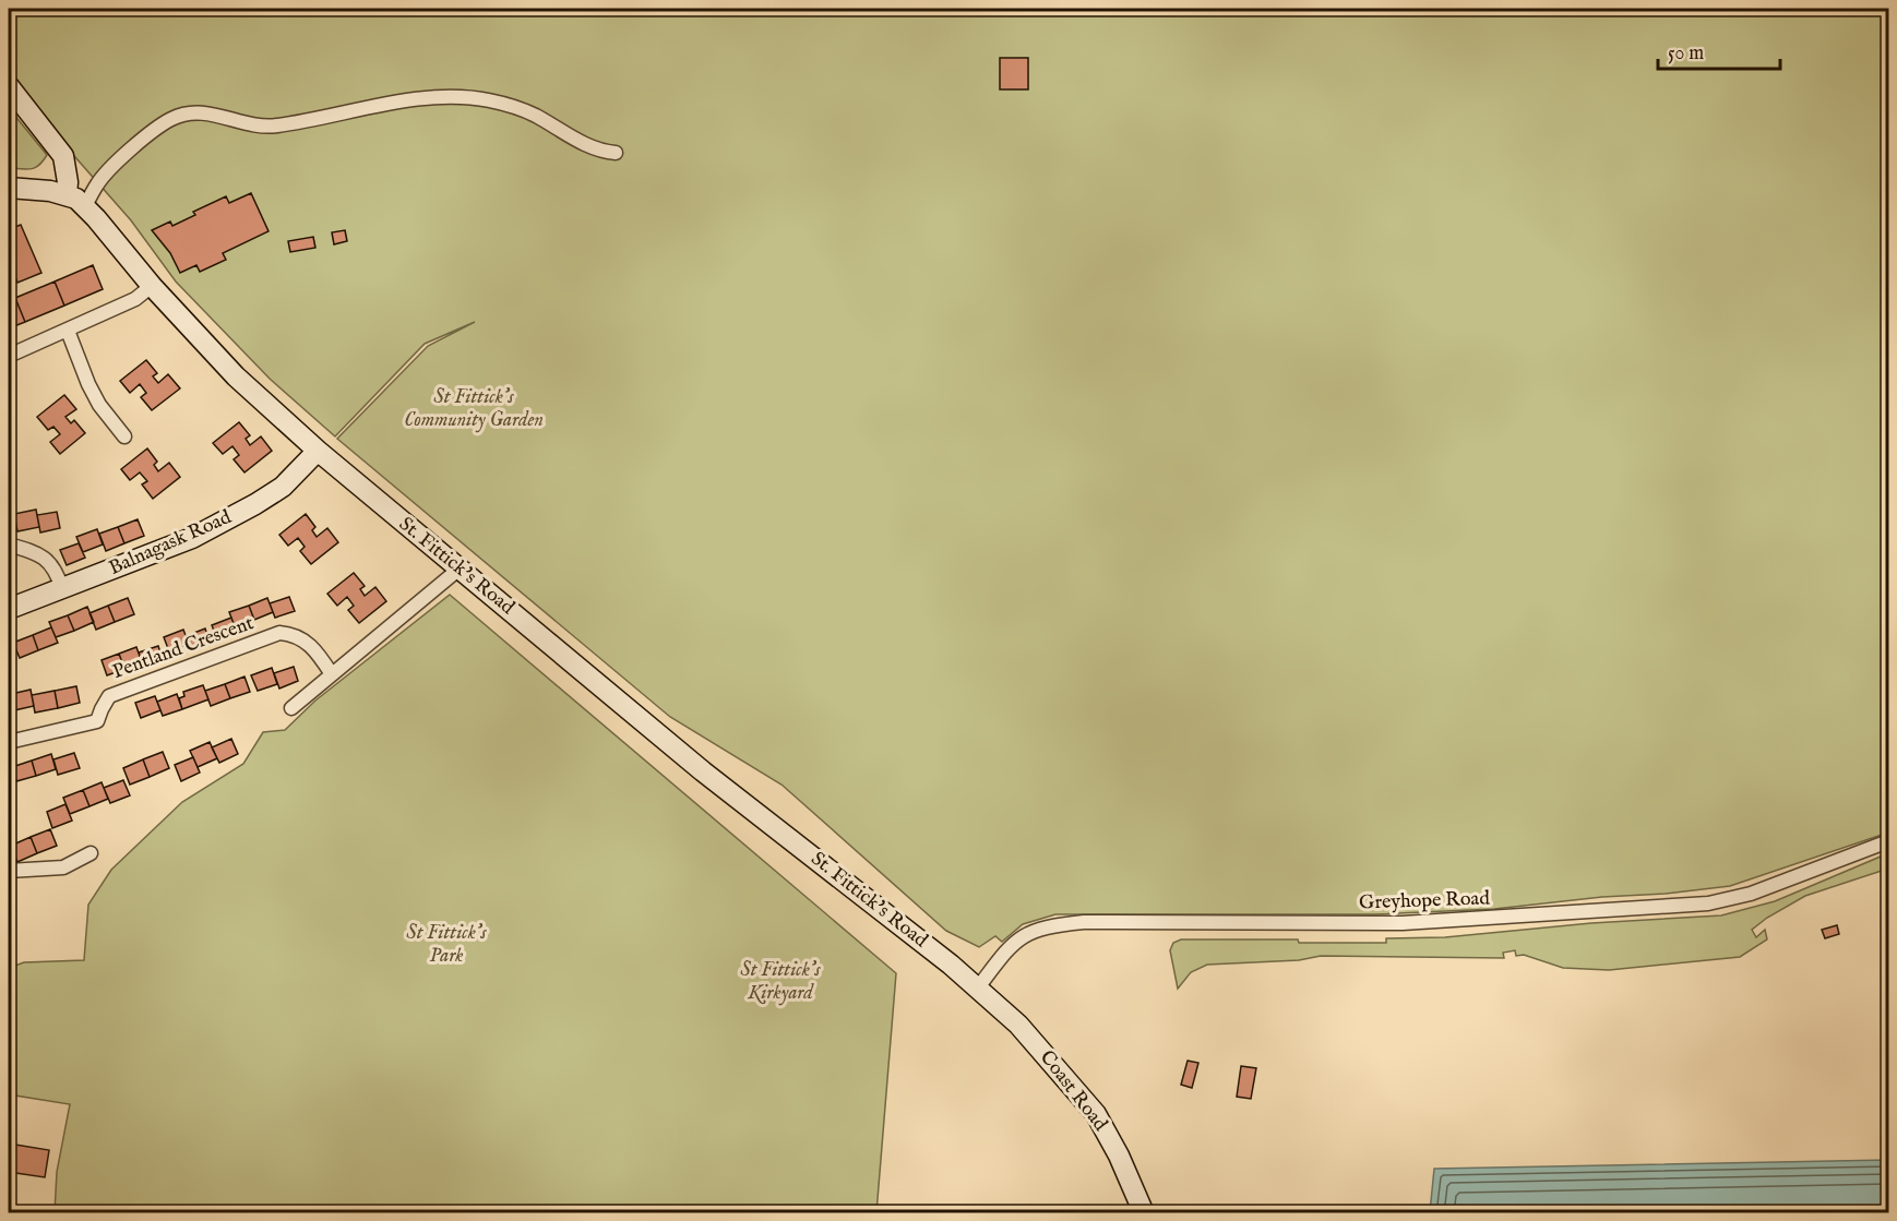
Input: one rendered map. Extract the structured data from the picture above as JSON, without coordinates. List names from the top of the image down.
{
  "streets": {
    "street": [
      "Balnagask Road",
      "St. Fittick's Road",
      "Pentland Crescent",
      "Greyhope Road",
      "Coast Road"
    ]
  },
  "crossings": [
    ["Balnagask Road", "St. Fittick's Road"],
    ["St. Fittick's Road", "Greyhope Road"],
    ["St. Fittick's Road", "Coast Road"],
    ["Greyhope Road", "Coast Road"]
  ],
  "parks": ["St Fittick's Community Garden", "St Fittick's Park", "St Fittick's Kirkyard"],
  "scale_bar": "50 m"
}
